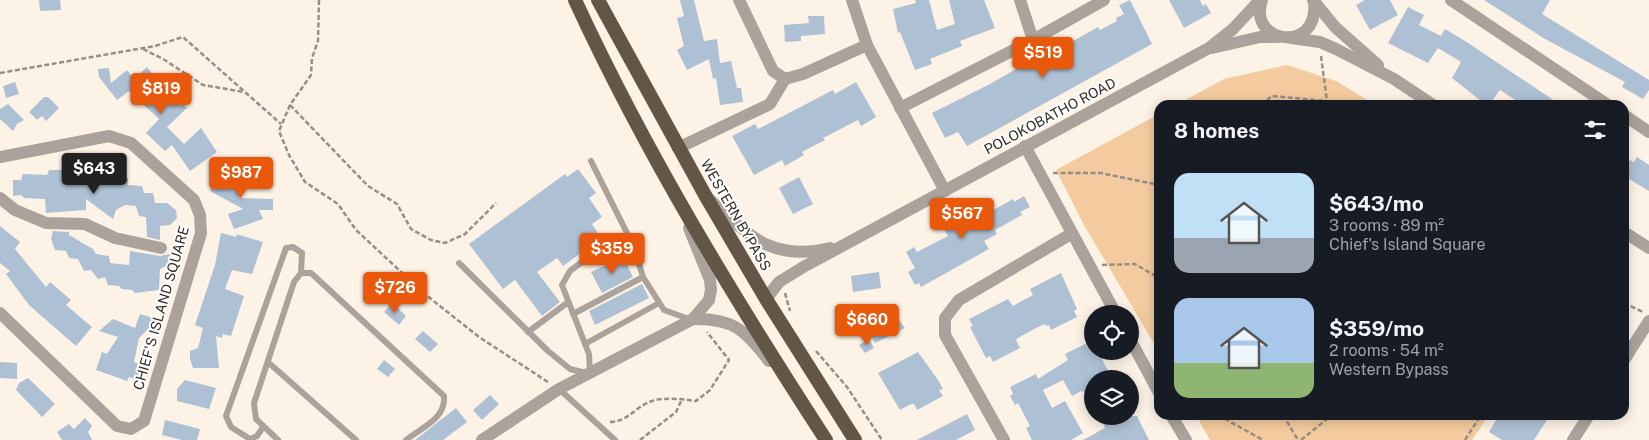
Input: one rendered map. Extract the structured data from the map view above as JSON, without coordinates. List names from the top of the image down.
{
  "streets": {
    "highway": ["WESTERN BYPASS"],
    "street": ["POLOKOBATHO ROAD", "CHIEF'S ISLAND SQUARE"]
  },
  "page": {
    "price": [
      "$519",
      "$819",
      "$643",
      "$987",
      "$567",
      "$359",
      "$726",
      "$660"
    ],
    "heading": "8 homes",
    "list": [
      {
        "name": "$643/mo",
        "note": "3 rooms · 89 m² · Chief's Island Square"
      },
      {
        "name": "$359/mo",
        "note": "2 rooms · 54 m² · Western Bypass"
      }
    ]
  }
}
